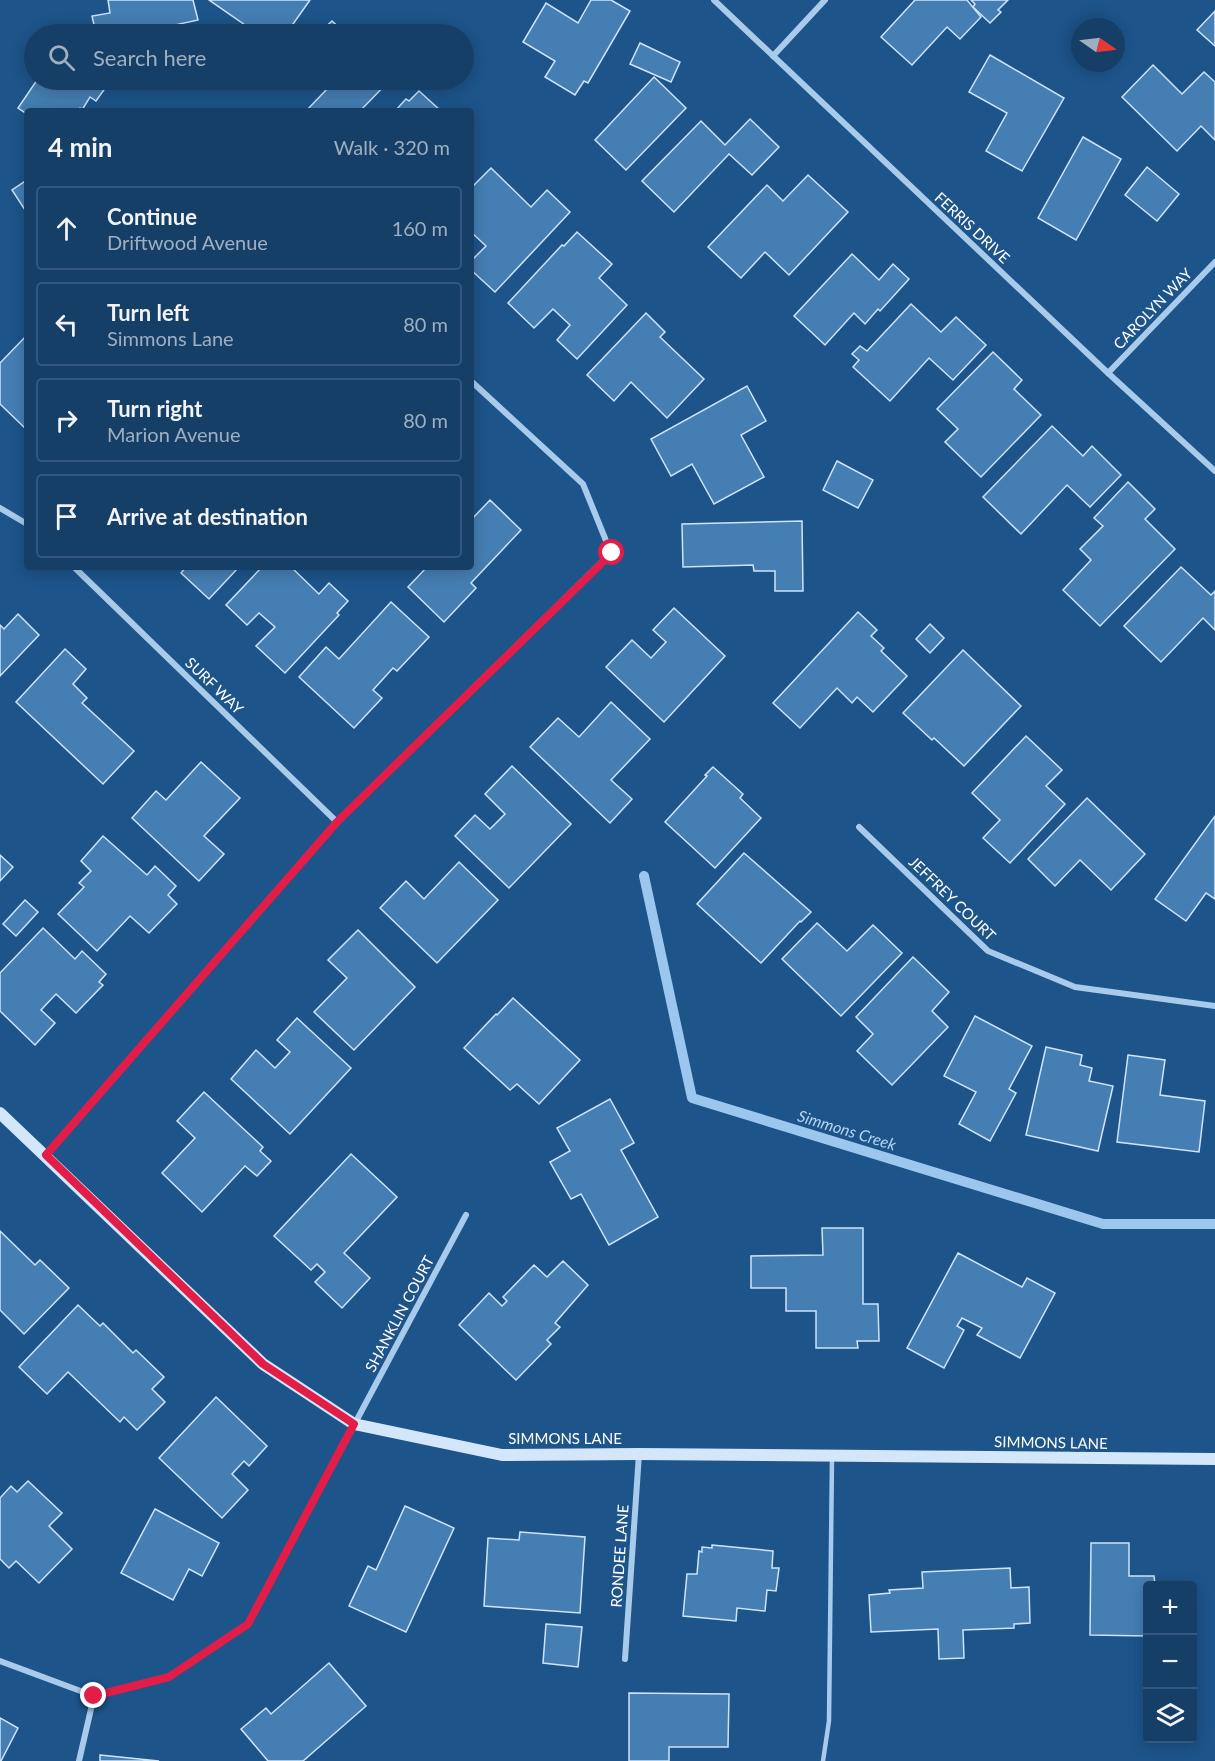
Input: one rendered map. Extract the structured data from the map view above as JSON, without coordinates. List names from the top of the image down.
{
  "streets": {
    "street": [
      "FERRIS DRIVE",
      "CAROLYN WAY",
      "SURF WAY",
      "JEFFREY COURT",
      "SHANKLIN COURT",
      "SIMMONS LANE",
      "RONDEE LANE"
    ]
  },
  "crossings": [
    ["FERRIS DRIVE", "CAROLYN WAY"],
    ["SHANKLIN COURT", "SIMMONS LANE"],
    ["SIMMONS LANE", "RONDEE LANE"]
  ],
  "water": ["Simmons Creek"],
  "north": "right",
  "page": {
    "search": "Search here",
    "heading": ["4 min", "Walk · 320 m"],
    "list": [
      ["Continue", "Driftwood Avenue", "160 m"],
      ["Turn left", "Simmons Lane", "80 m"],
      ["Turn right", "Marion Avenue", "80 m"],
      "Arrive at destination"
    ],
    "map_buttons": ["+", "−"]
  }
}
